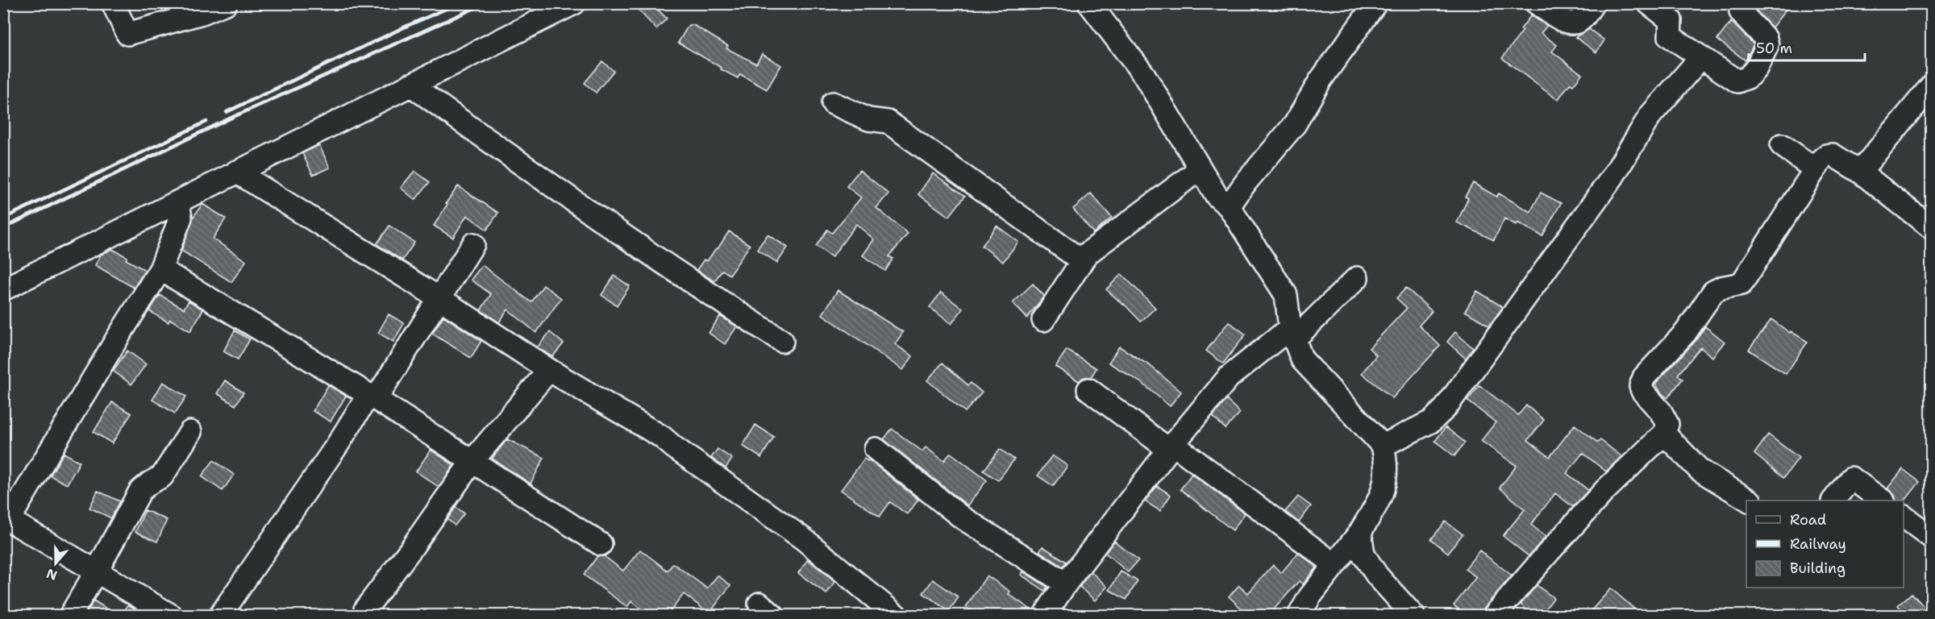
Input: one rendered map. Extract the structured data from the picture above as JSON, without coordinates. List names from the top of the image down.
{
  "legend": ["Road", "Railway", "Building"],
  "scale_bar": "50 m",
  "north": "bottom"
}
